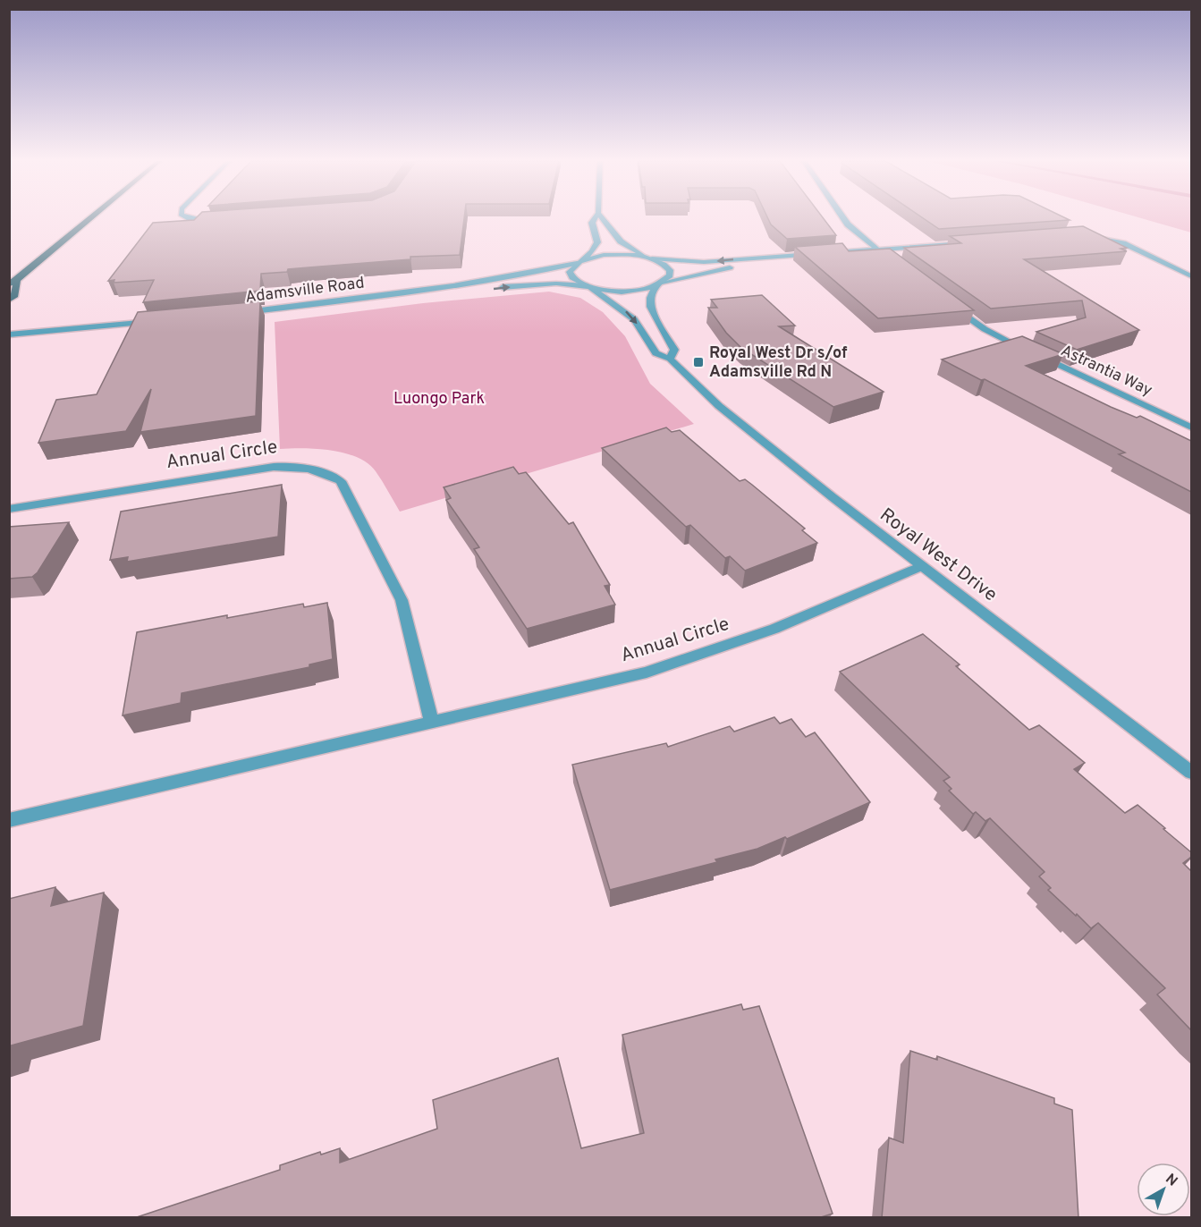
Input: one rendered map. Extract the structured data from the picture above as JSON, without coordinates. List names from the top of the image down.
{
  "streets": {
    "street": [
      "Adamsville Road",
      "Astrantia Way",
      "Annual Circle",
      "Royal West Drive"
    ]
  },
  "crossings": [
    ["Annual Circle", "Royal West Drive"]
  ],
  "parks": ["Luongo Park"],
  "places": {
    "transit": ["Royal West Dr s/of Adamsville Rd N"]
  },
  "north": "top right"
}
